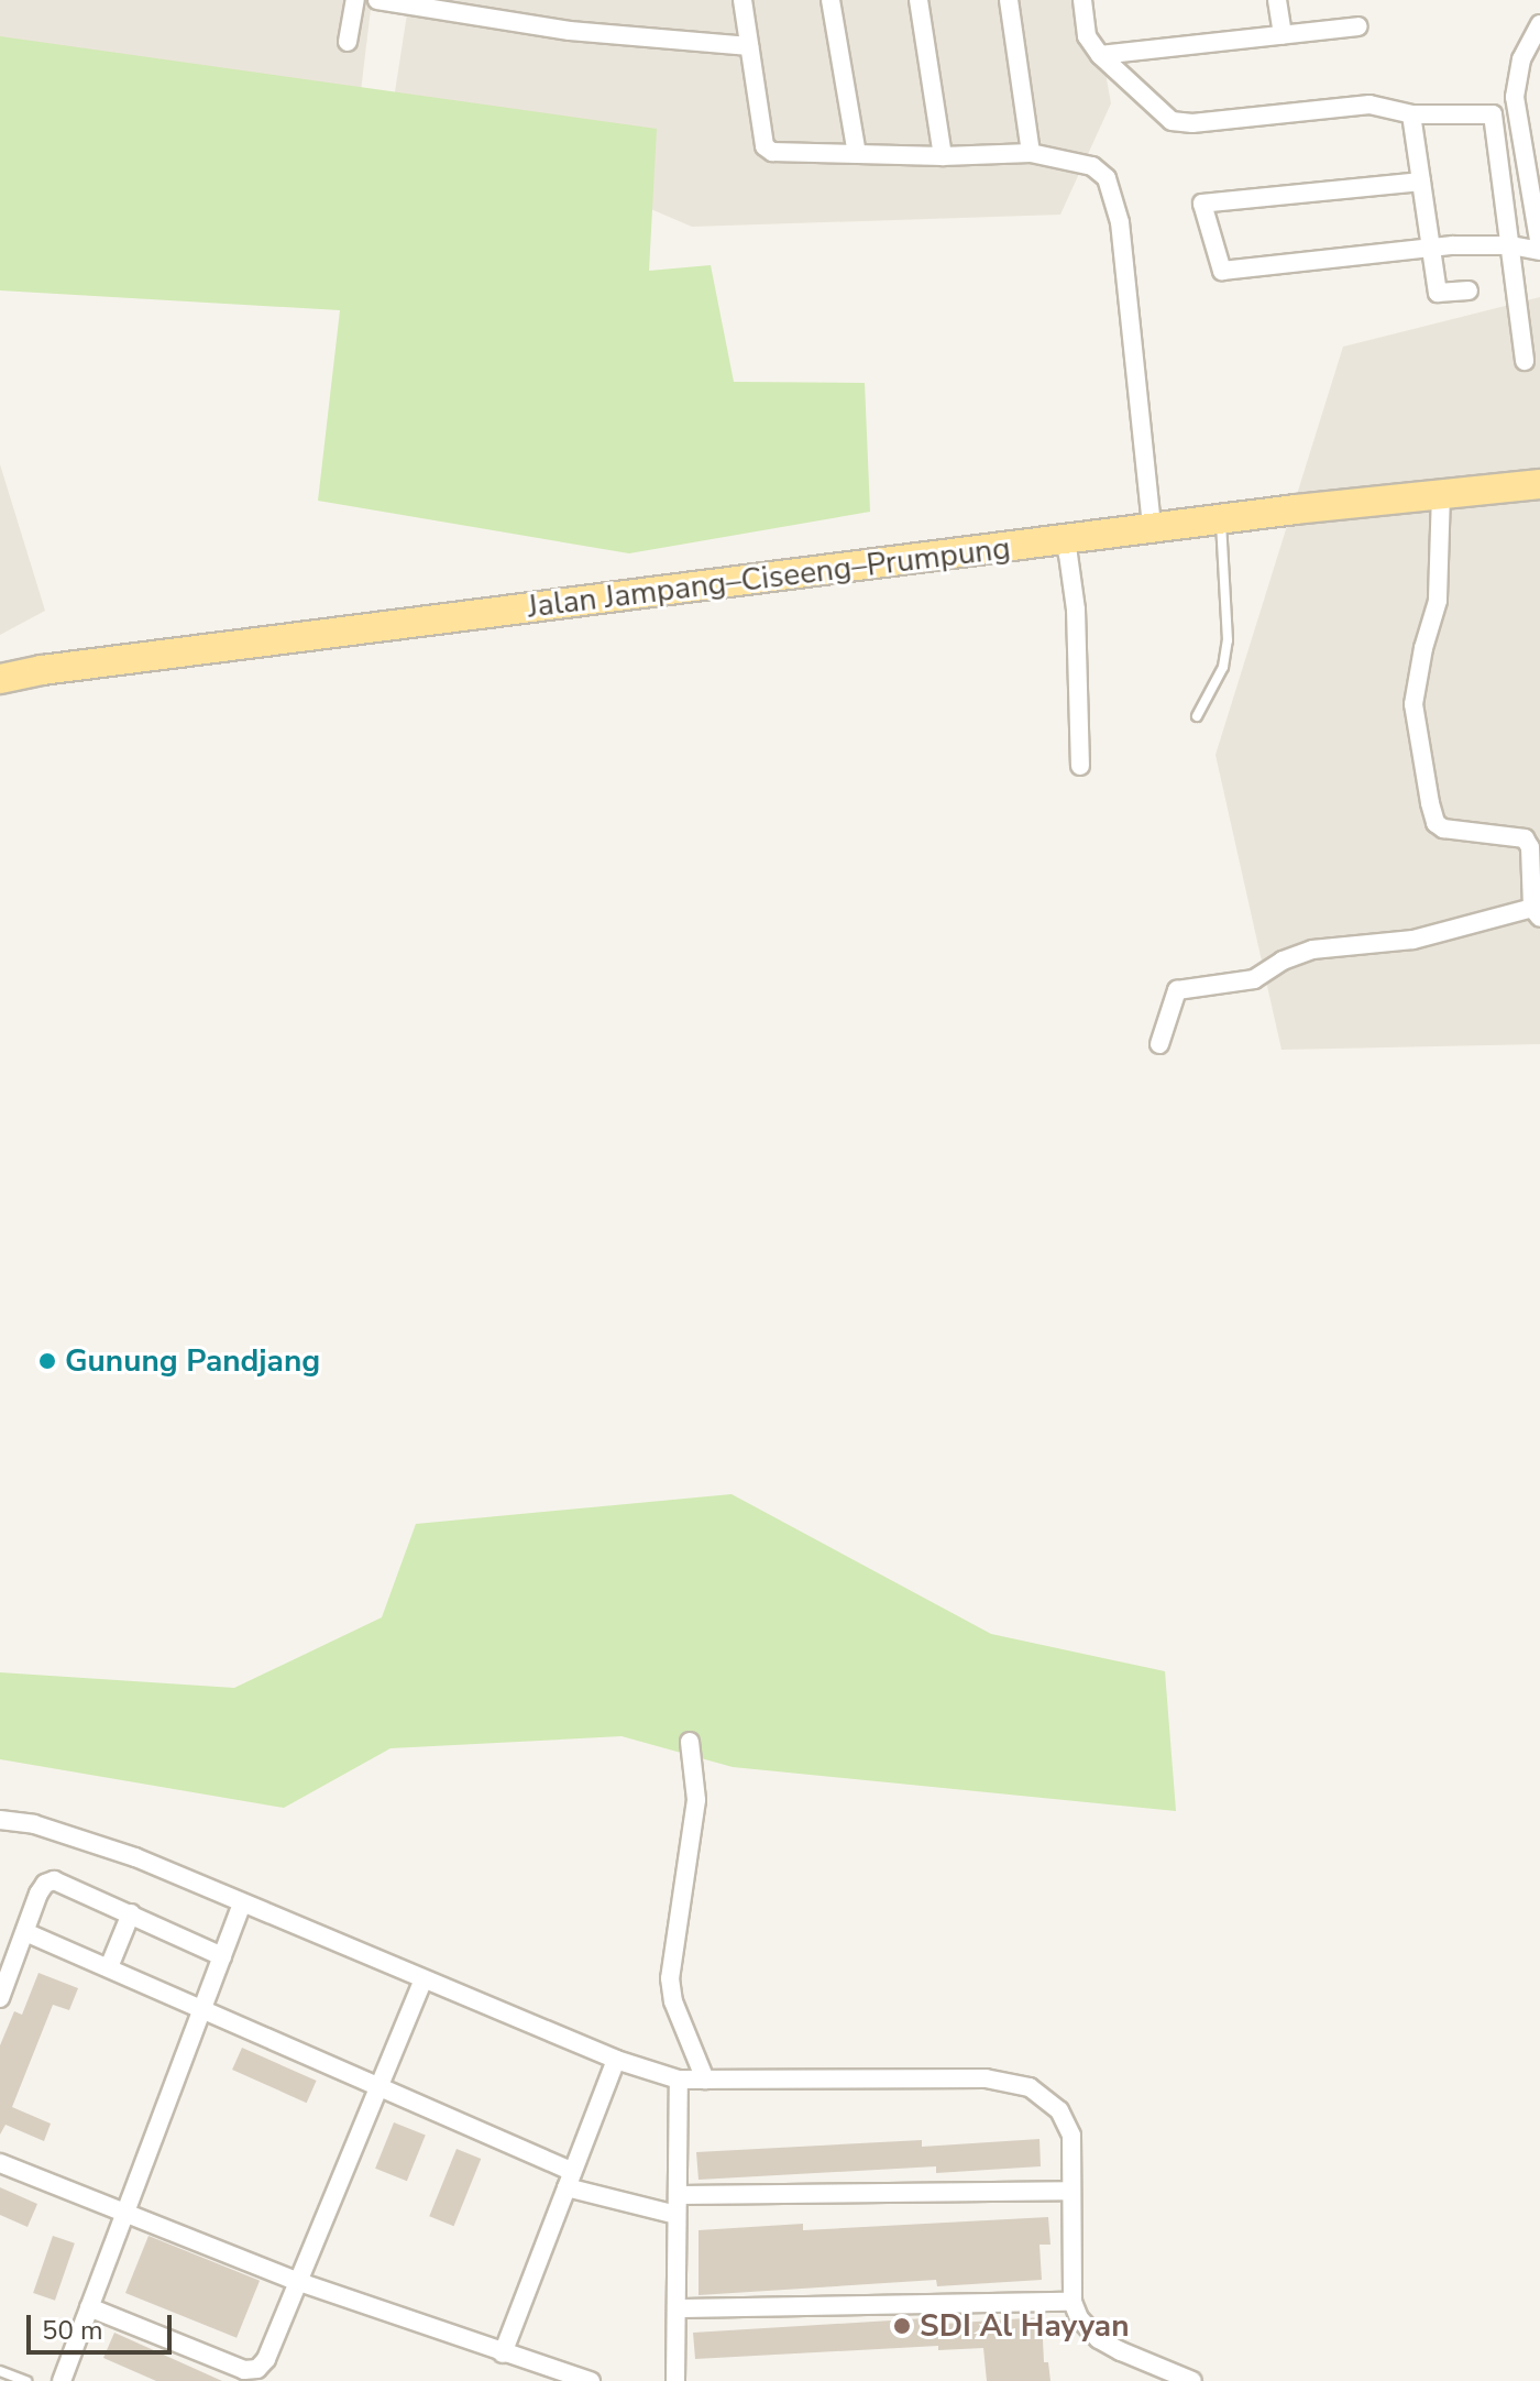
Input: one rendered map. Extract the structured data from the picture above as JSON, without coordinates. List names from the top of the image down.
{
  "streets": {
    "main road": ["Jalan Jampang–Ciseeng–Prumpung"]
  },
  "places": ["Gunung Pandjang", "SDI Al Hayyan"],
  "scale_bar": "50 m"
}
